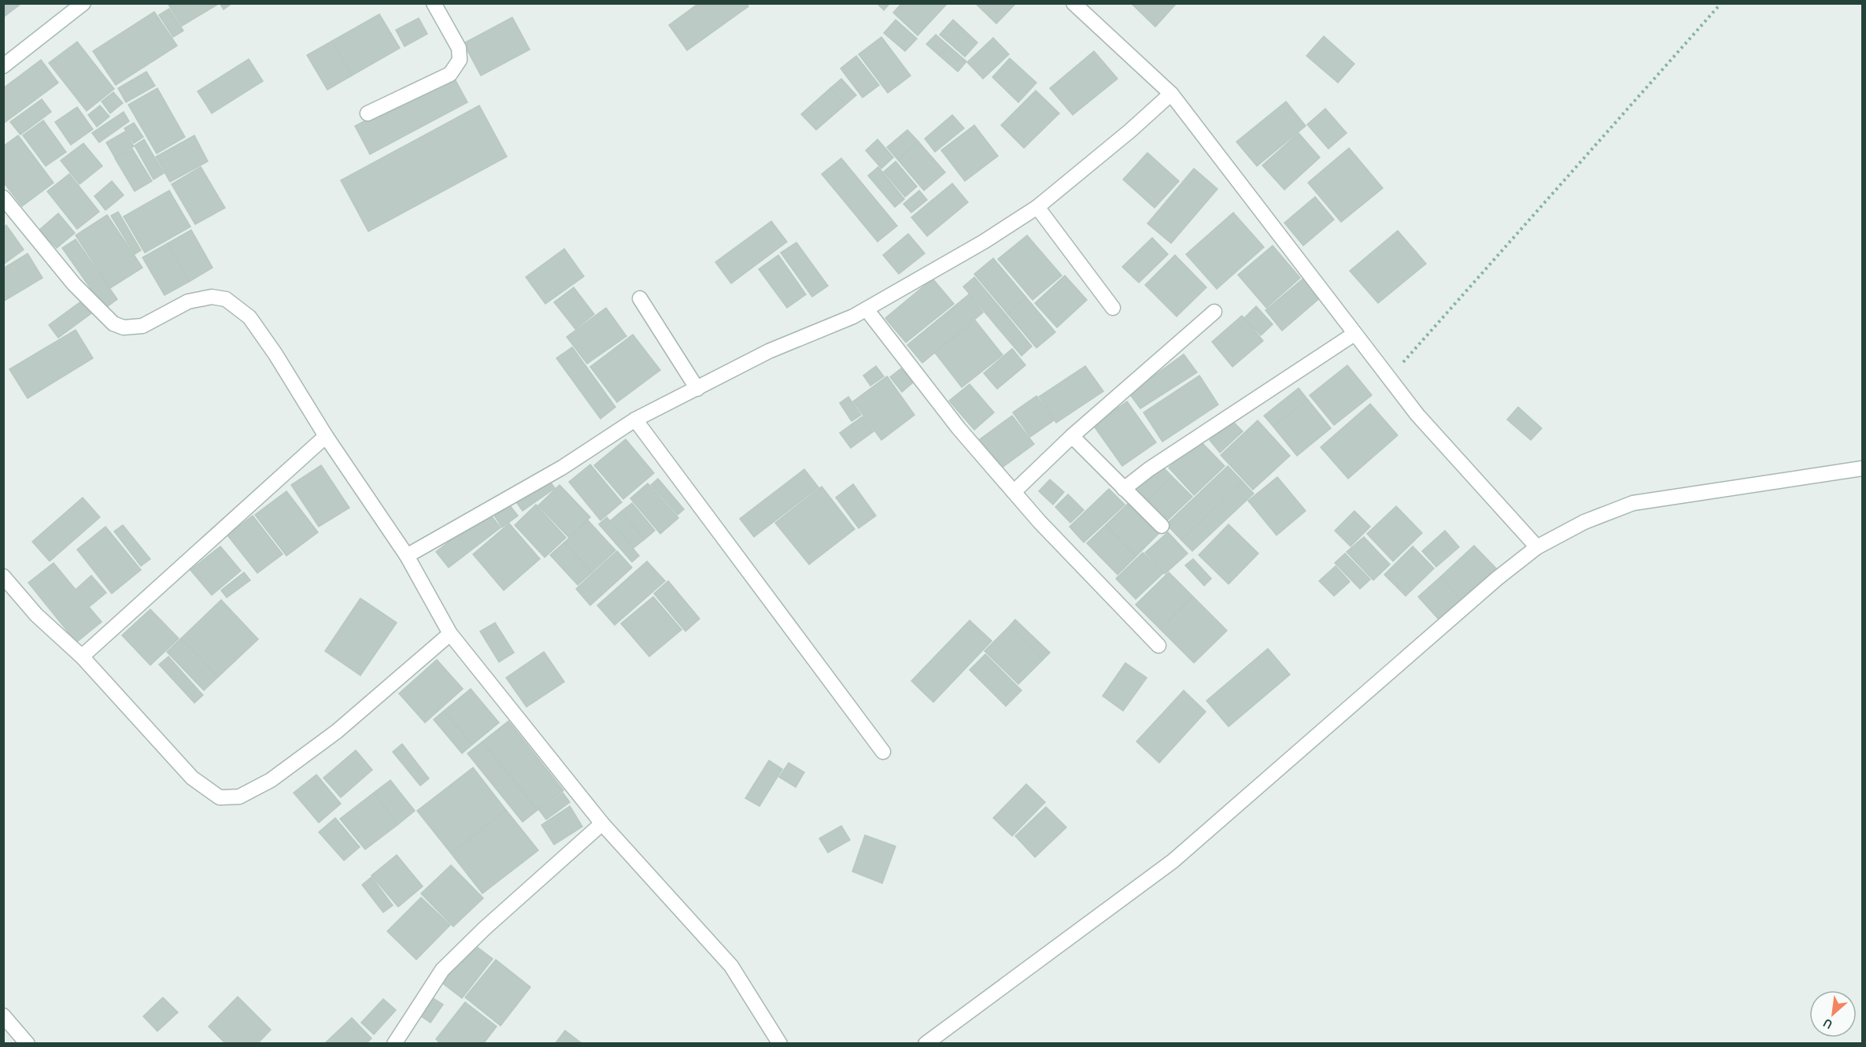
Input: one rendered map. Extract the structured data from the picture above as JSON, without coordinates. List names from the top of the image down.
{
  "north": "bottom left"
}
